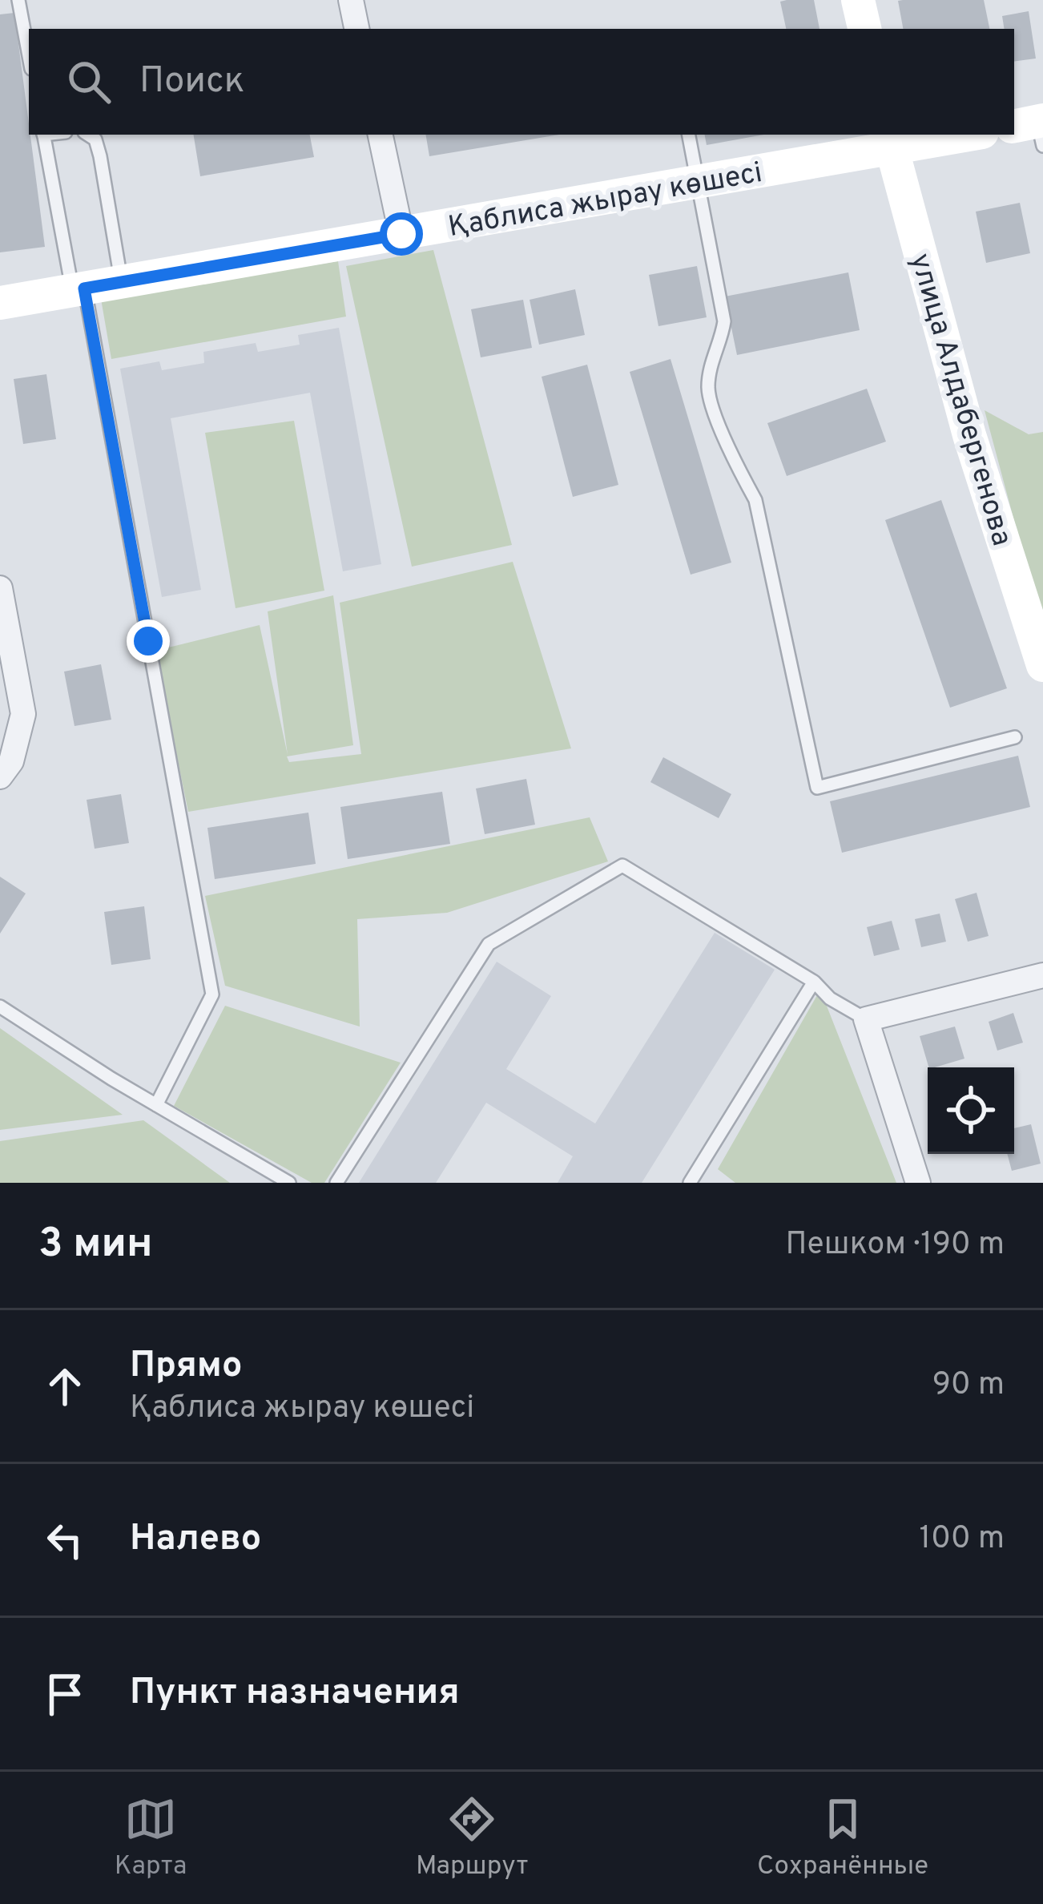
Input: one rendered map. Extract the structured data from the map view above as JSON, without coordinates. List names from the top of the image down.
{
  "streets": {
    "street": ["Қаблиса жырау көшесі", "улица Алдабергенова"]
  },
  "crossings": [
    ["Қаблиса жырау көшесі", "улица Алдабергенова"]
  ],
  "page": {
    "search": "Поиск",
    "heading": ["3 мин", "Пешком · 190 m"],
    "list": [
      ["Прямо", "Қаблиса жырау көшесі", "90 m"],
      ["Налево", "100 m"],
      "Пункт назначения"
    ],
    "nav": ["Карта", "Маршрут", "Сохранённые"]
  }
}
